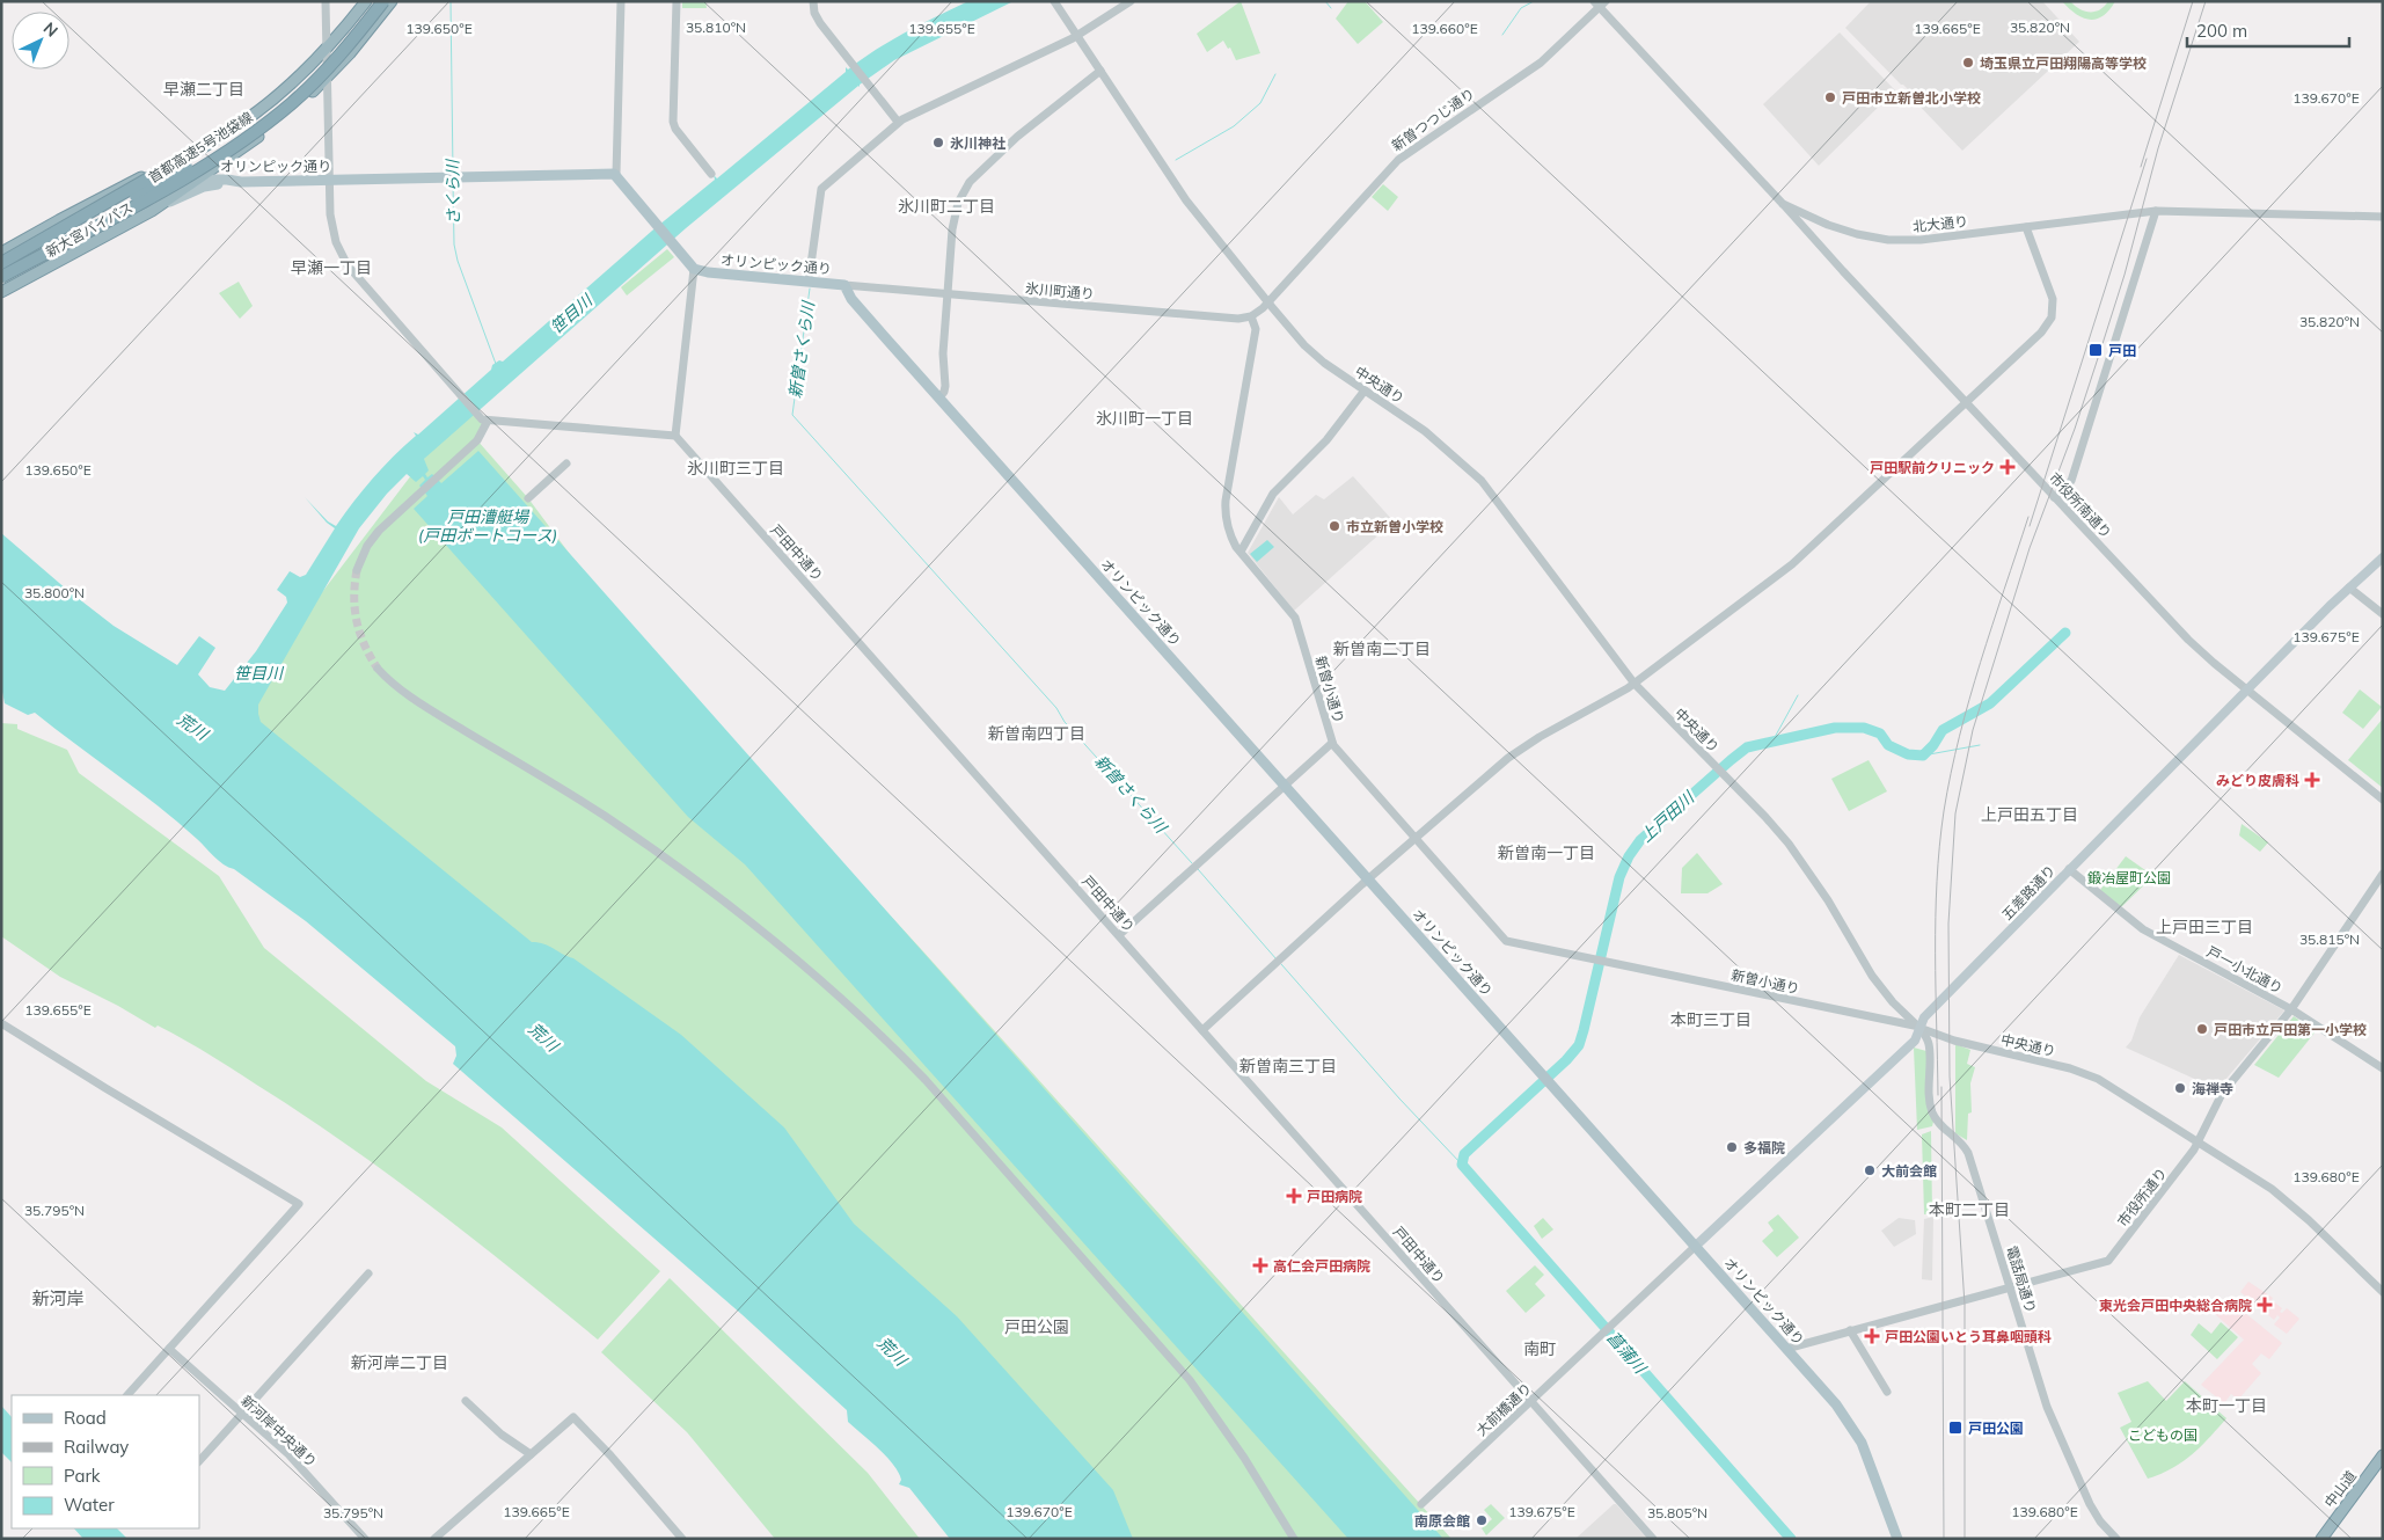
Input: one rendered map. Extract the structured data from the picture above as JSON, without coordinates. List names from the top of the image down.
{
  "streets": {
    "highway": ["首都高速5号池袋線", "新大宮バイパス", "中山道"],
    "main road": ["オリンピック通り", "五差路通り"],
    "street": [
      "新曽つつじ通り",
      "北大通り",
      "氷川町通り",
      "中央通り",
      "市役所南通り",
      "戸田中通り",
      "新曽小通り",
      "戸一小北通り",
      "市役所通り",
      "電話局通り",
      "大前橋通り",
      "新河岸中央通り"
    ]
  },
  "crossings": [
    ["新曽つつじ通り", "北大通り"],
    ["新曽つつじ通り", "中央通り"],
    ["オリンピック通り", "新大宮バイパス"],
    ["オリンピック通り", "氷川町通り"],
    ["オリンピック通り", "五差路通り"],
    ["オリンピック通り", "市役所通り"],
    ["オリンピック通り", "大前橋通り"],
    ["北大通り", "市役所南通り"],
    ["氷川町通り", "新曽小通り"],
    ["中央通り", "新曽小通り"],
    ["中央通り", "五差路通り"],
    ["中央通り", "市役所通り"],
    ["中央通り", "電話局通り"],
    ["市役所南通り", "五差路通り"],
    ["戸田中通り", "大前橋通り"],
    ["新曽小通り", "五差路通り"],
    ["新曽小通り", "電話局通り"],
    ["五差路通り", "戸一小北通り"],
    ["五差路通り", "電話局通り"],
    ["五差路通り", "大前橋通り"],
    ["戸一小北通り", "市役所通り"],
    ["市役所通り", "電話局通り"]
  ],
  "districts": [
    "早瀬二丁目",
    "氷川町二丁目",
    "早瀬一丁目",
    "氷川町一丁目",
    "氷川町三丁目",
    "新曽南二丁目",
    "新曽南四丁目",
    "上戸田五丁目",
    "新曽南一丁目",
    "上戸田三丁目",
    "本町三丁目",
    "新曽南三丁目",
    "本町二丁目",
    "新河岸",
    "戸田公園",
    "南町",
    "新河岸二丁目",
    "本町一丁目"
  ],
  "water": [
    "さくら川",
    "笹目川",
    "新曽さくら川",
    "戸田漕艇場 (戸田ボートコース)",
    "荒川",
    "上戸田川",
    "菖蒲川"
  ],
  "parks": ["鍛冶屋町公園", "こどもの国"],
  "places": {
    "other": [
      "埼玉県立戸田翔陽高等学校",
      "戸田市立新曽北小学校",
      "氷川神社",
      "市立新曽小学校",
      "戸田市立戸田第一小学校",
      "海禅寺",
      "多福院",
      "大前会館",
      "南原会館"
    ],
    "transit": ["戸田", "戸田公園"],
    "health": [
      "戸田駅前クリニック",
      "みどり皮膚科",
      "戸田病院",
      "高仁会戸田病院",
      "東光会戸田中央総合病院",
      "戸田公園いとう耳鼻咽頭科"
    ]
  },
  "legend": [
    "Road",
    "Railway",
    "Park",
    "Water"
  ],
  "scale_bar": "200 m",
  "north": "top right",
  "coordinates": [
    "35.810°N",
    "35.820°N",
    "139.650°E",
    "139.655°E",
    "139.660°E",
    "139.665°E",
    "139.670°E",
    "35.800°N",
    "139.675°E",
    "35.815°N",
    "139.680°E",
    "35.795°N",
    "35.805°N"
  ]
}
